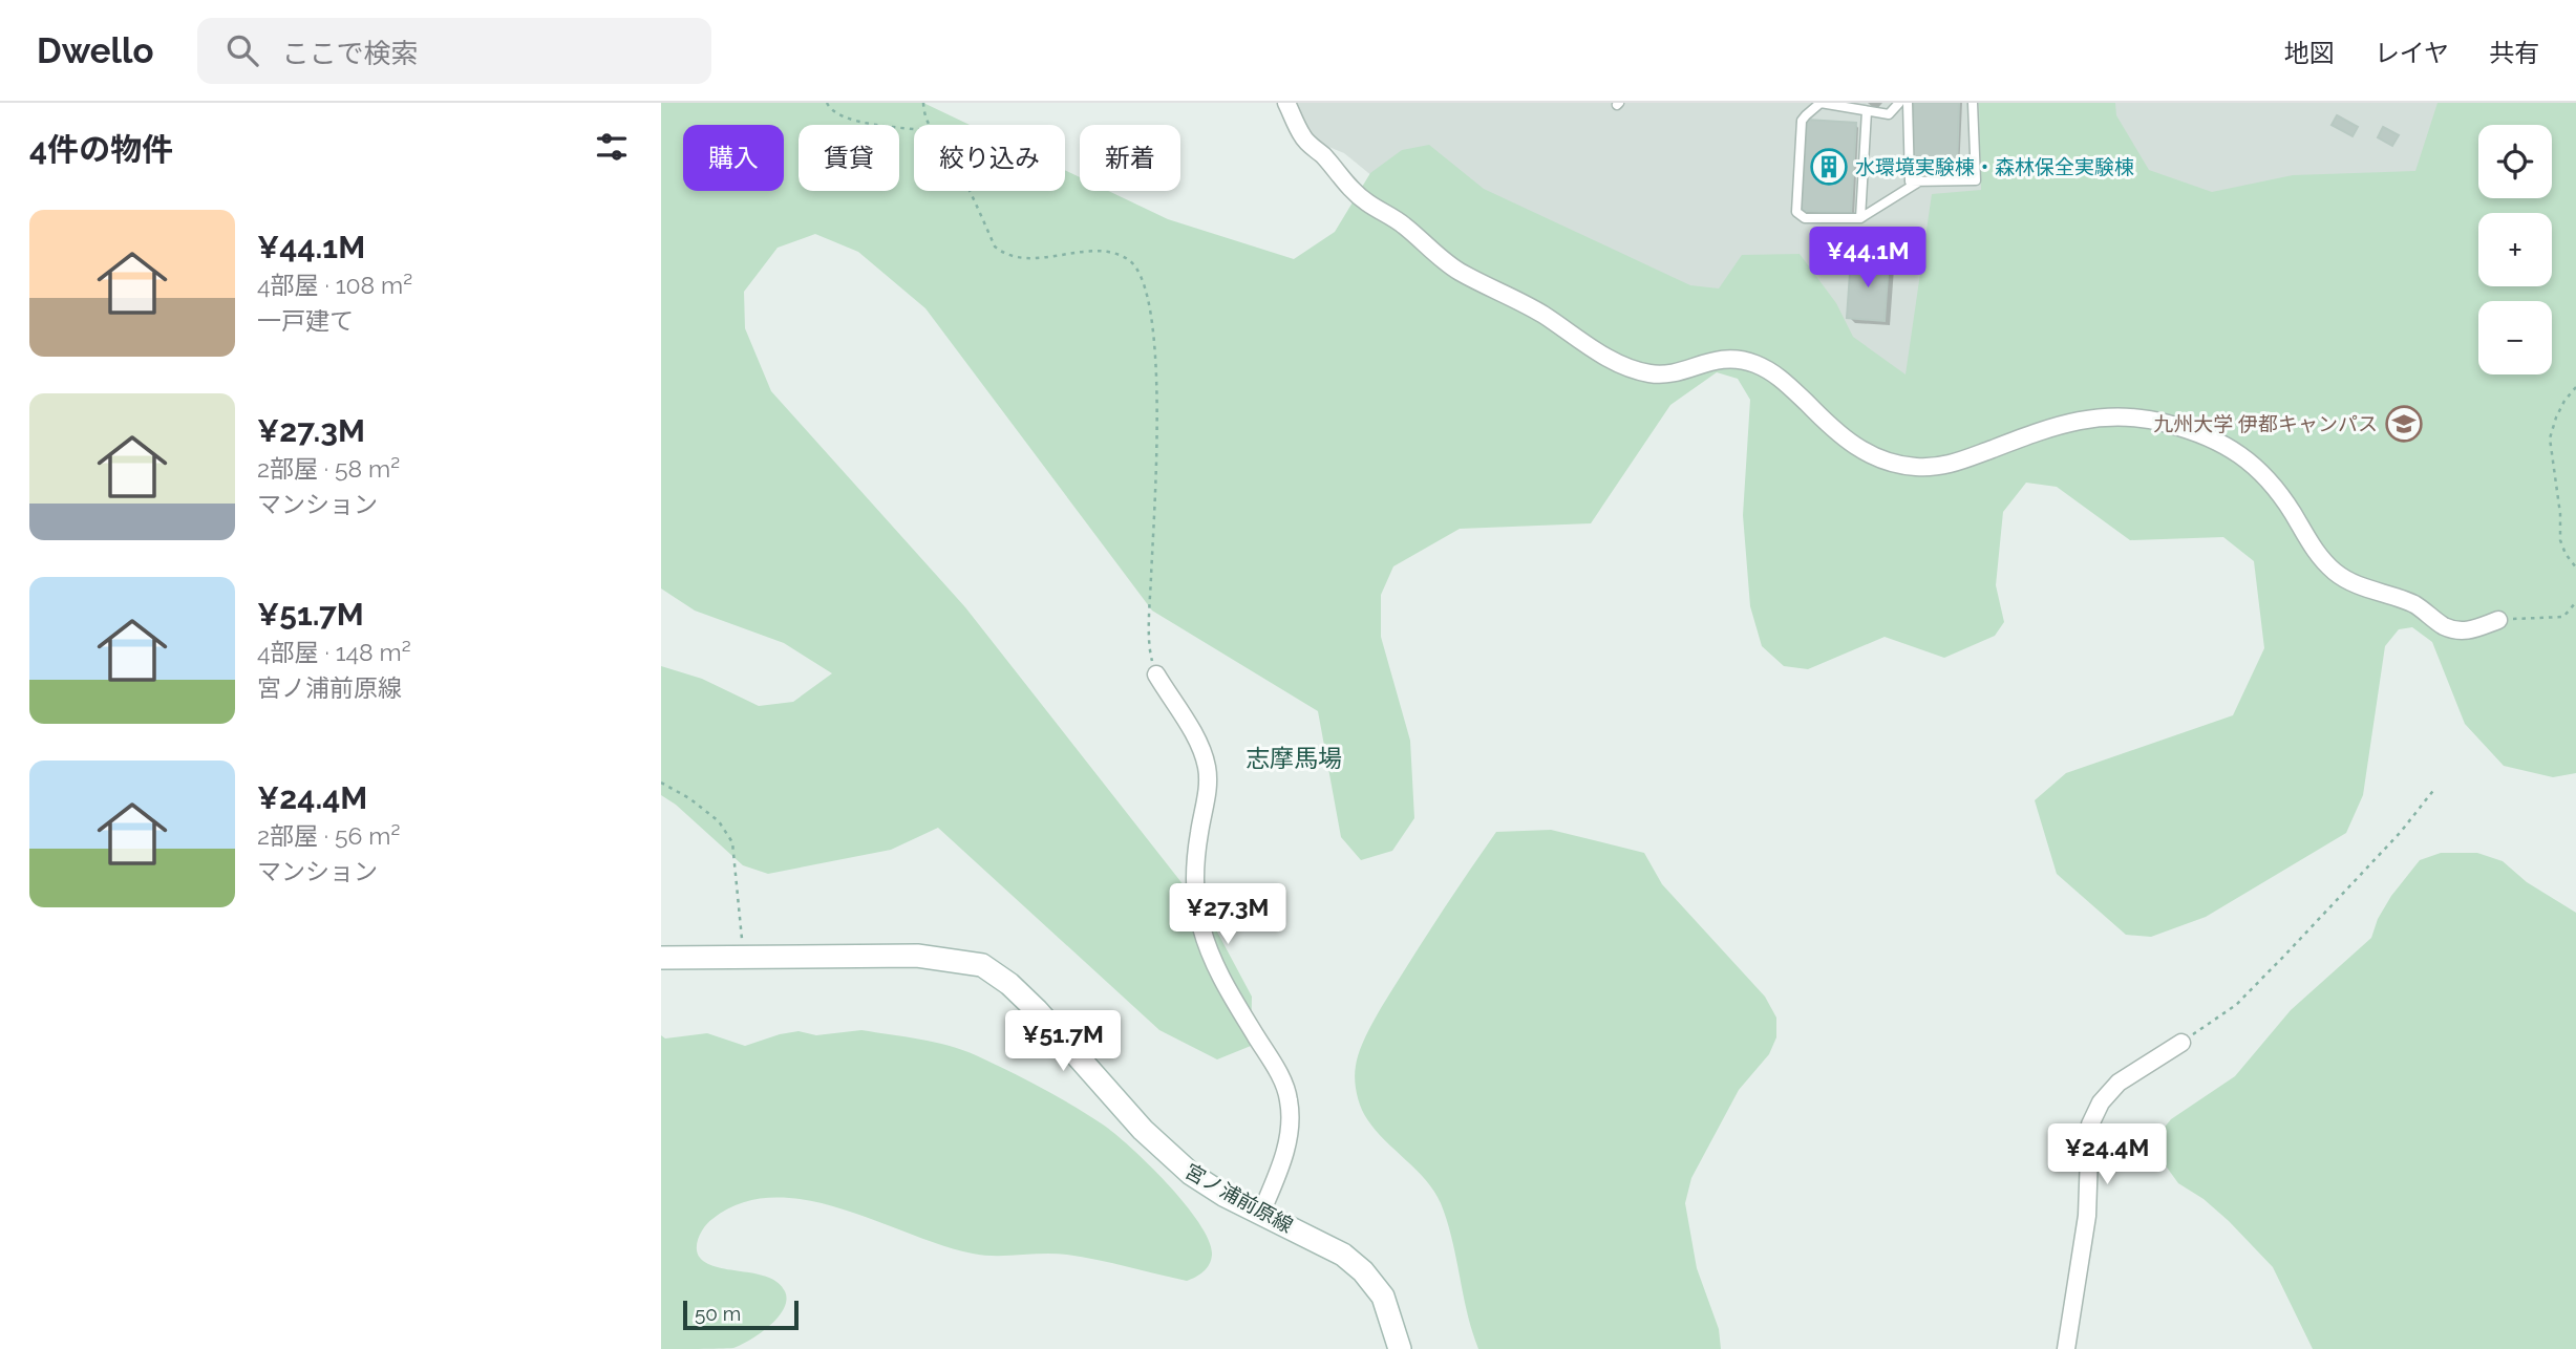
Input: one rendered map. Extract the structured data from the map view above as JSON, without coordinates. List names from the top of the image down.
{
  "streets": {
    "main road": ["宮ノ浦前原線"]
  },
  "districts": ["志摩馬場"],
  "places": {
    "building": ["水環境実験棟・森林保全実験棟"],
    "school or university": ["九州大学 伊都キャンパス"]
  },
  "scale_bar": "50 m",
  "page": {
    "header": "Dwello",
    "search": "ここで検索",
    "nav": ["地図", "レイヤ", "共有"],
    "heading": "4件の物件",
    "map_buttons": ["+", "−"],
    "chip": [
      "購入",
      "賃貸",
      "絞り込み",
      "新着"
    ],
    "list": [
      {
        "name": "¥44.1M",
        "note": "4部屋 · 108 m² · 一戸建て"
      },
      {
        "name": "¥27.3M",
        "note": "2部屋 · 58 m² · マンション"
      },
      {
        "name": "¥51.7M",
        "note": "4部屋 · 148 m² · 宮ノ浦前原線"
      },
      {
        "name": "¥24.4M",
        "note": "2部屋 · 56 m² · マンション"
      }
    ],
    "price": [
      "¥44.1M",
      "¥27.3M",
      "¥51.7M",
      "¥24.4M"
    ],
    "scale": "50 m"
  }
}
